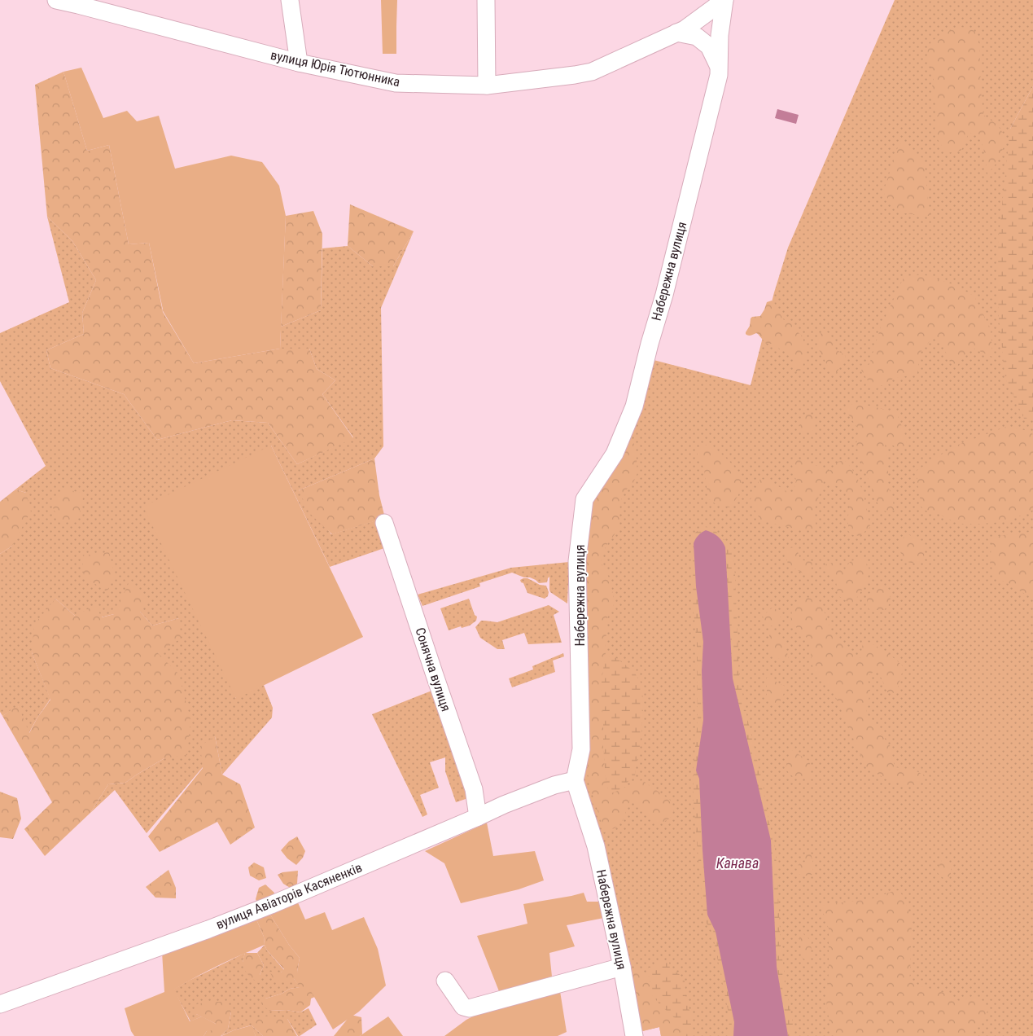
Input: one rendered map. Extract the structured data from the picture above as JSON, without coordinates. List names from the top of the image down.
{
  "streets": {
    "street": [
      "вулиця Юрія Тютюнника",
      "Набережна вулиця",
      "Сонячна вулиця",
      "вулиця Авіаторів Касяненків"
    ]
  },
  "crossings": [
    ["вулиця Юрія Тютюнника", "Набережна вулиця"],
    ["Набережна вулиця", "вулиця Авіаторів Касяненків"],
    ["Сонячна вулиця", "вулиця Авіаторів Касяненків"]
  ],
  "water": ["Канава"]
}
